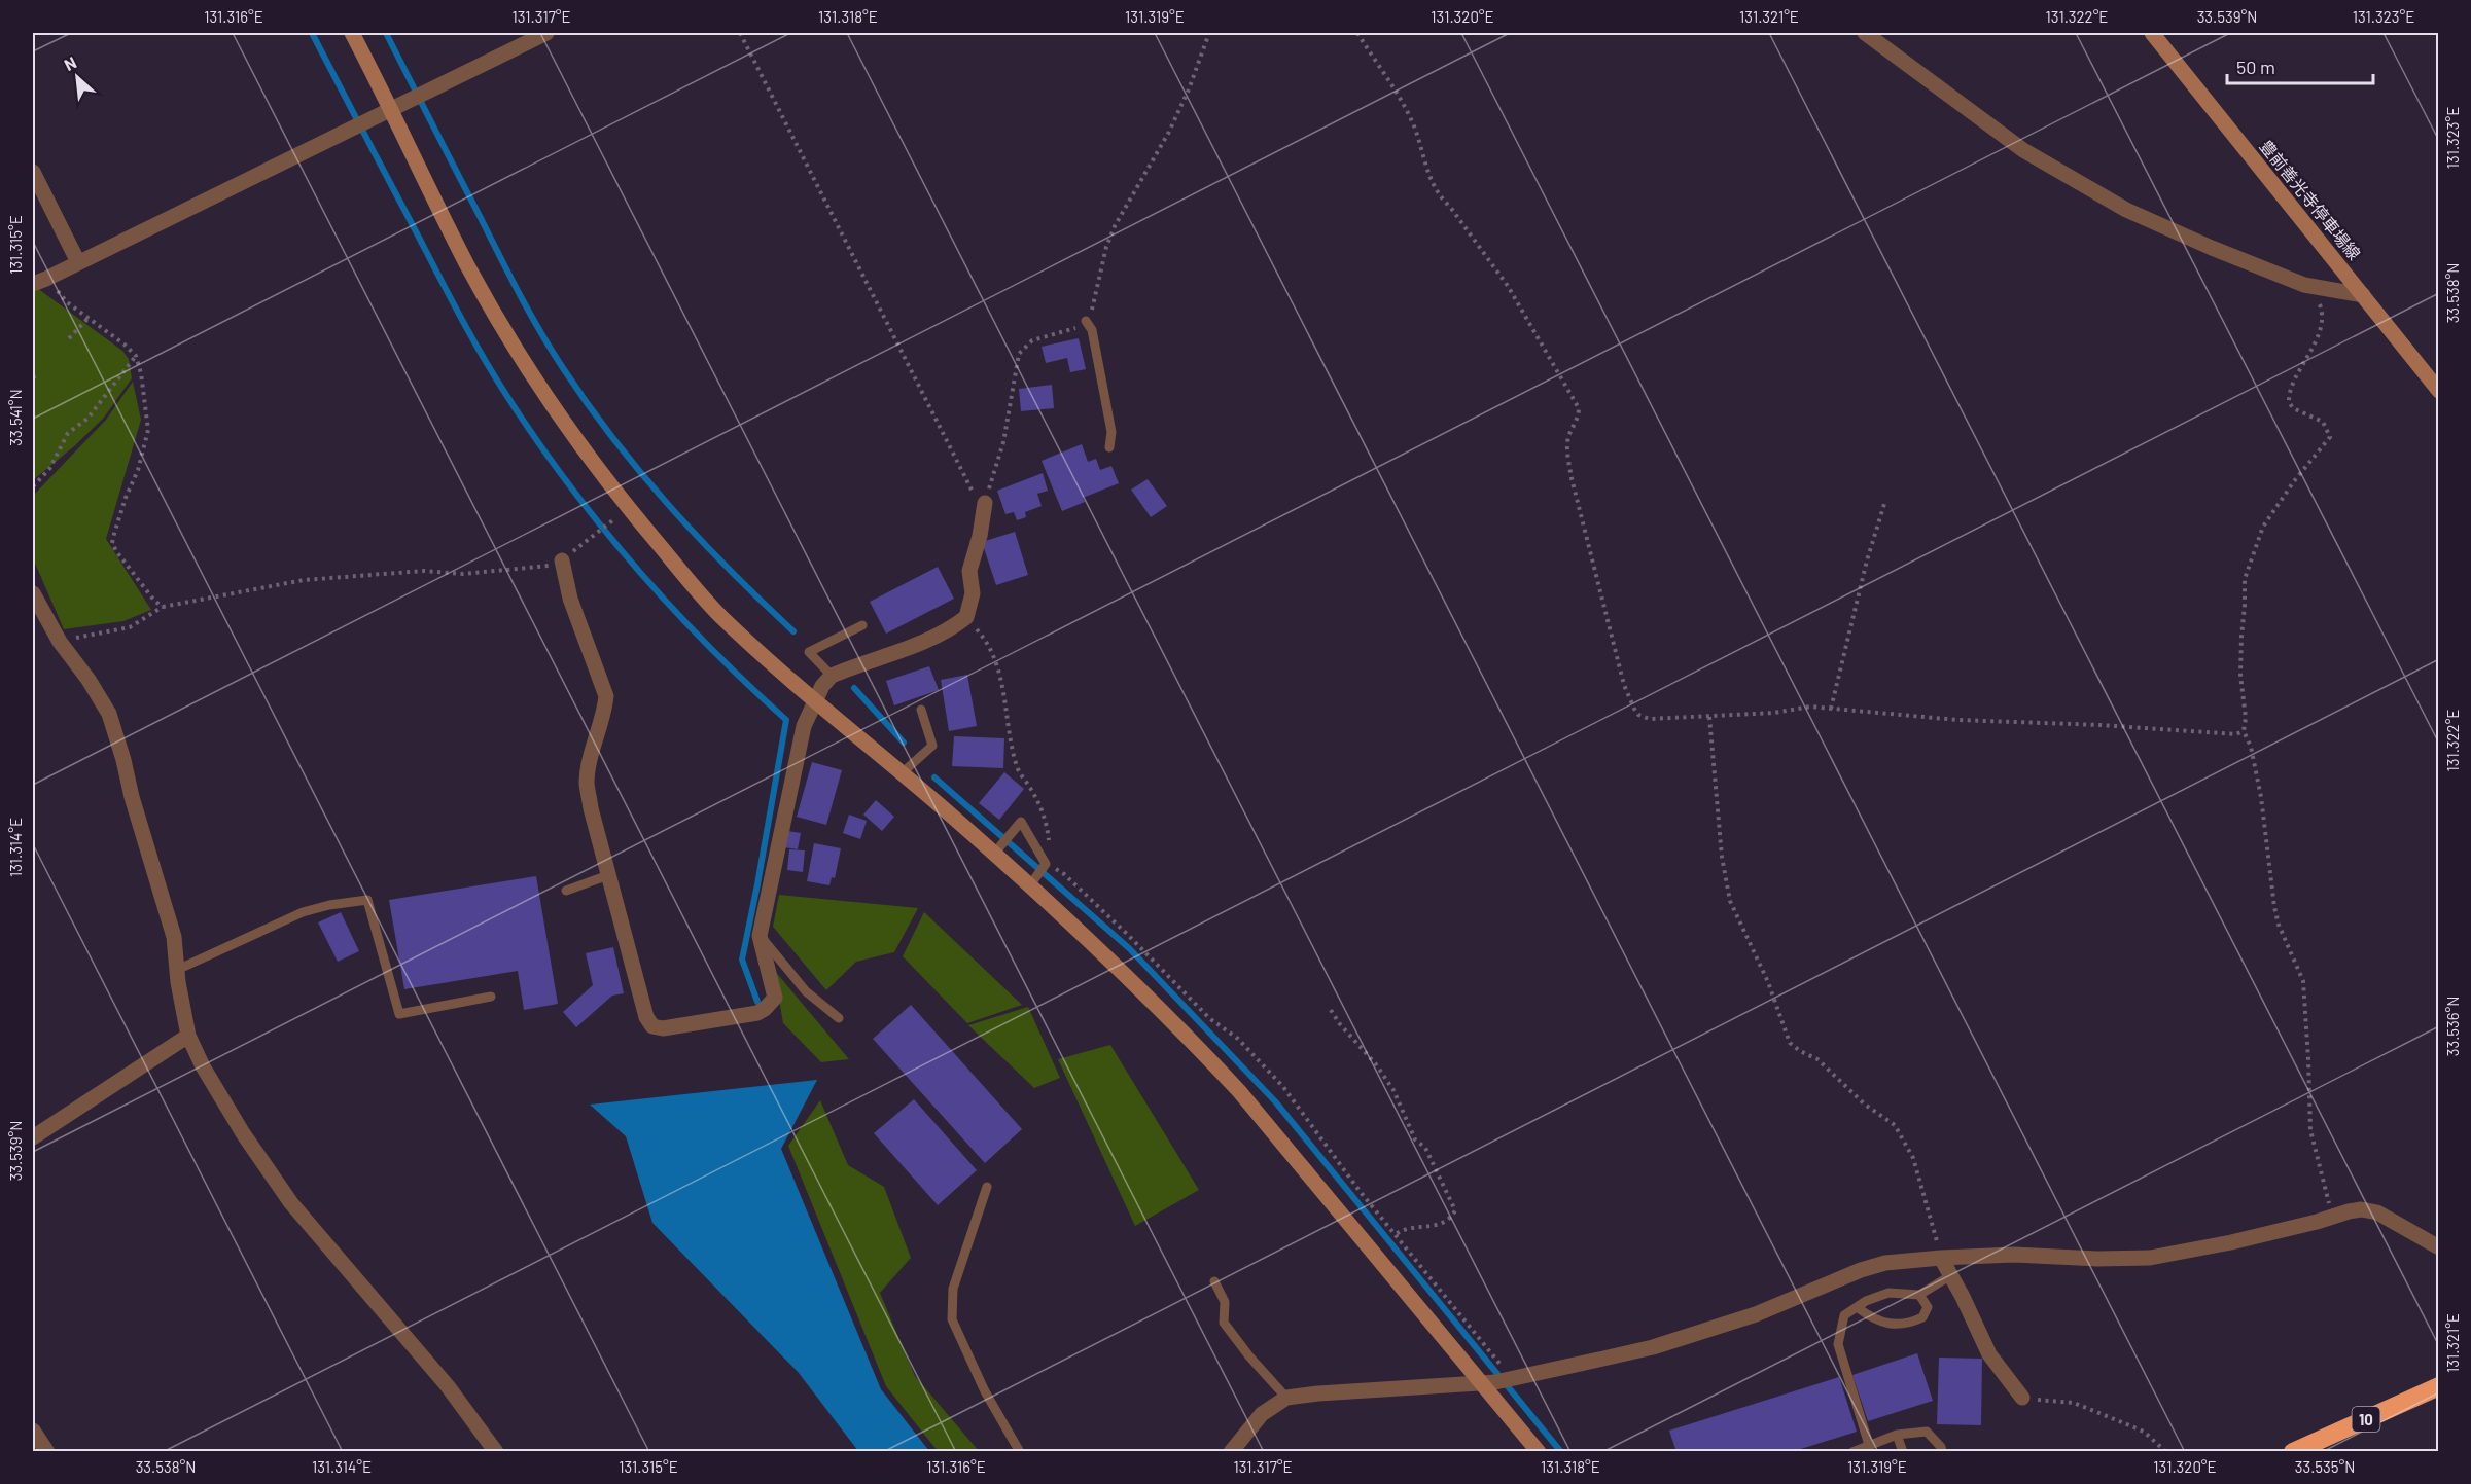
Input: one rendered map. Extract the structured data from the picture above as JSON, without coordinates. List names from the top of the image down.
{
  "streets": {
    "highway": ["10"],
    "street": ["豊前善光寺停車場線"]
  },
  "scale_bar": "50 m",
  "north": "top left",
  "coordinates": [
    "131.316°E",
    "131.317°E",
    "131.318°E",
    "131.319°E",
    "131.320°E",
    "131.321°E",
    "131.322°E",
    "33.539°N",
    "131.323°E",
    "131.315°E",
    "33.538°N",
    "33.541°N",
    "131.314°E",
    "33.536°N",
    "33.535°N"
  ]
}
